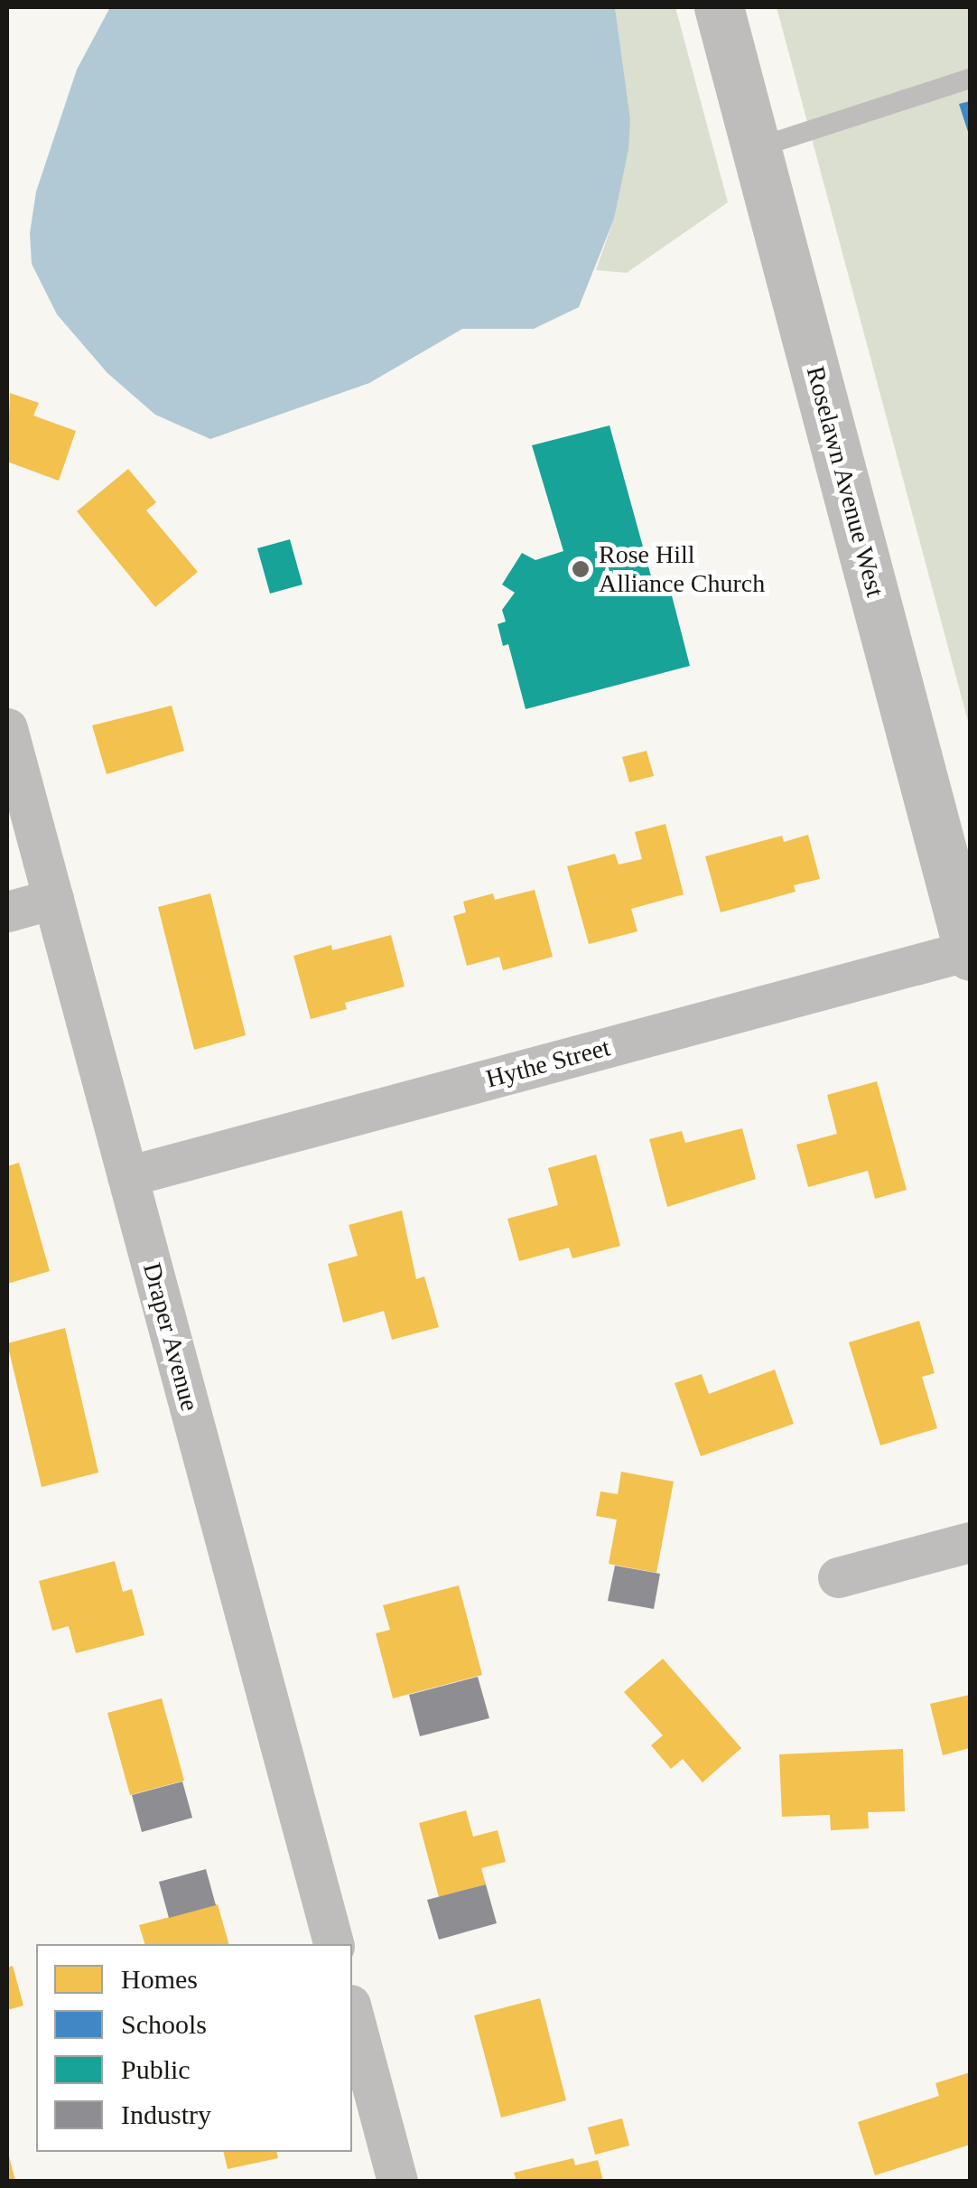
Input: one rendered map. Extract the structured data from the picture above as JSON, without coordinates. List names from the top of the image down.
{
  "streets": {
    "street": ["Roselawn Avenue West", "Hythe Street", "Draper Avenue"]
  },
  "crossings": [
    ["Roselawn Avenue West", "Hythe Street"],
    ["Hythe Street", "Draper Avenue"]
  ],
  "places": ["Rose Hill Alliance Church"],
  "legend": [
    "Homes",
    "Schools",
    "Public",
    "Industry"
  ]
}
